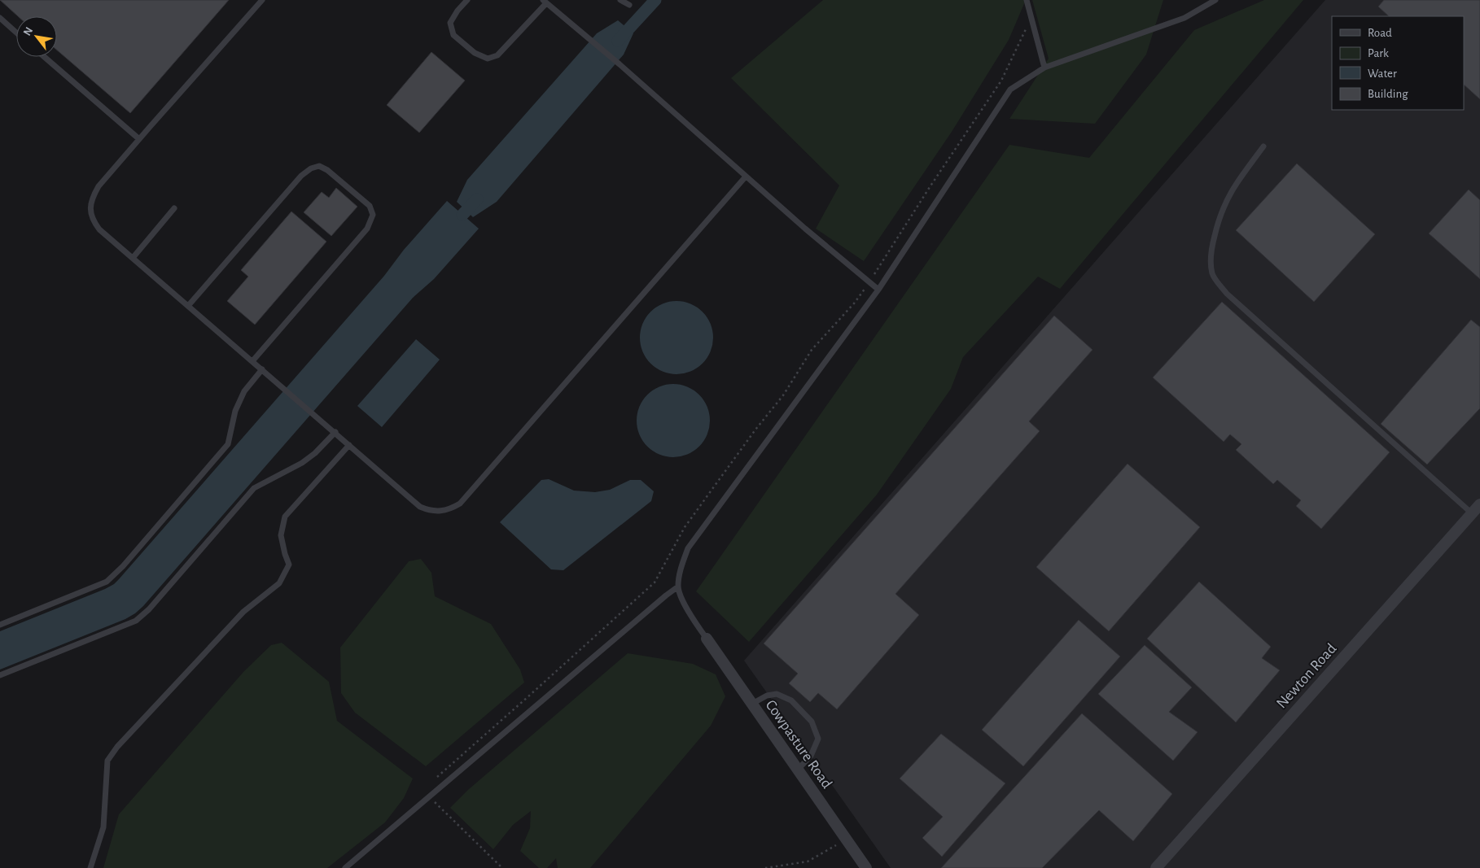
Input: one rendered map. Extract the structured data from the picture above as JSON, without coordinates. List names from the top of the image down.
{
  "streets": {
    "street": ["Newton Road", "Cowpasture Road"]
  },
  "legend": [
    "Road",
    "Park",
    "Water",
    "Building"
  ],
  "north": "top left"
}
